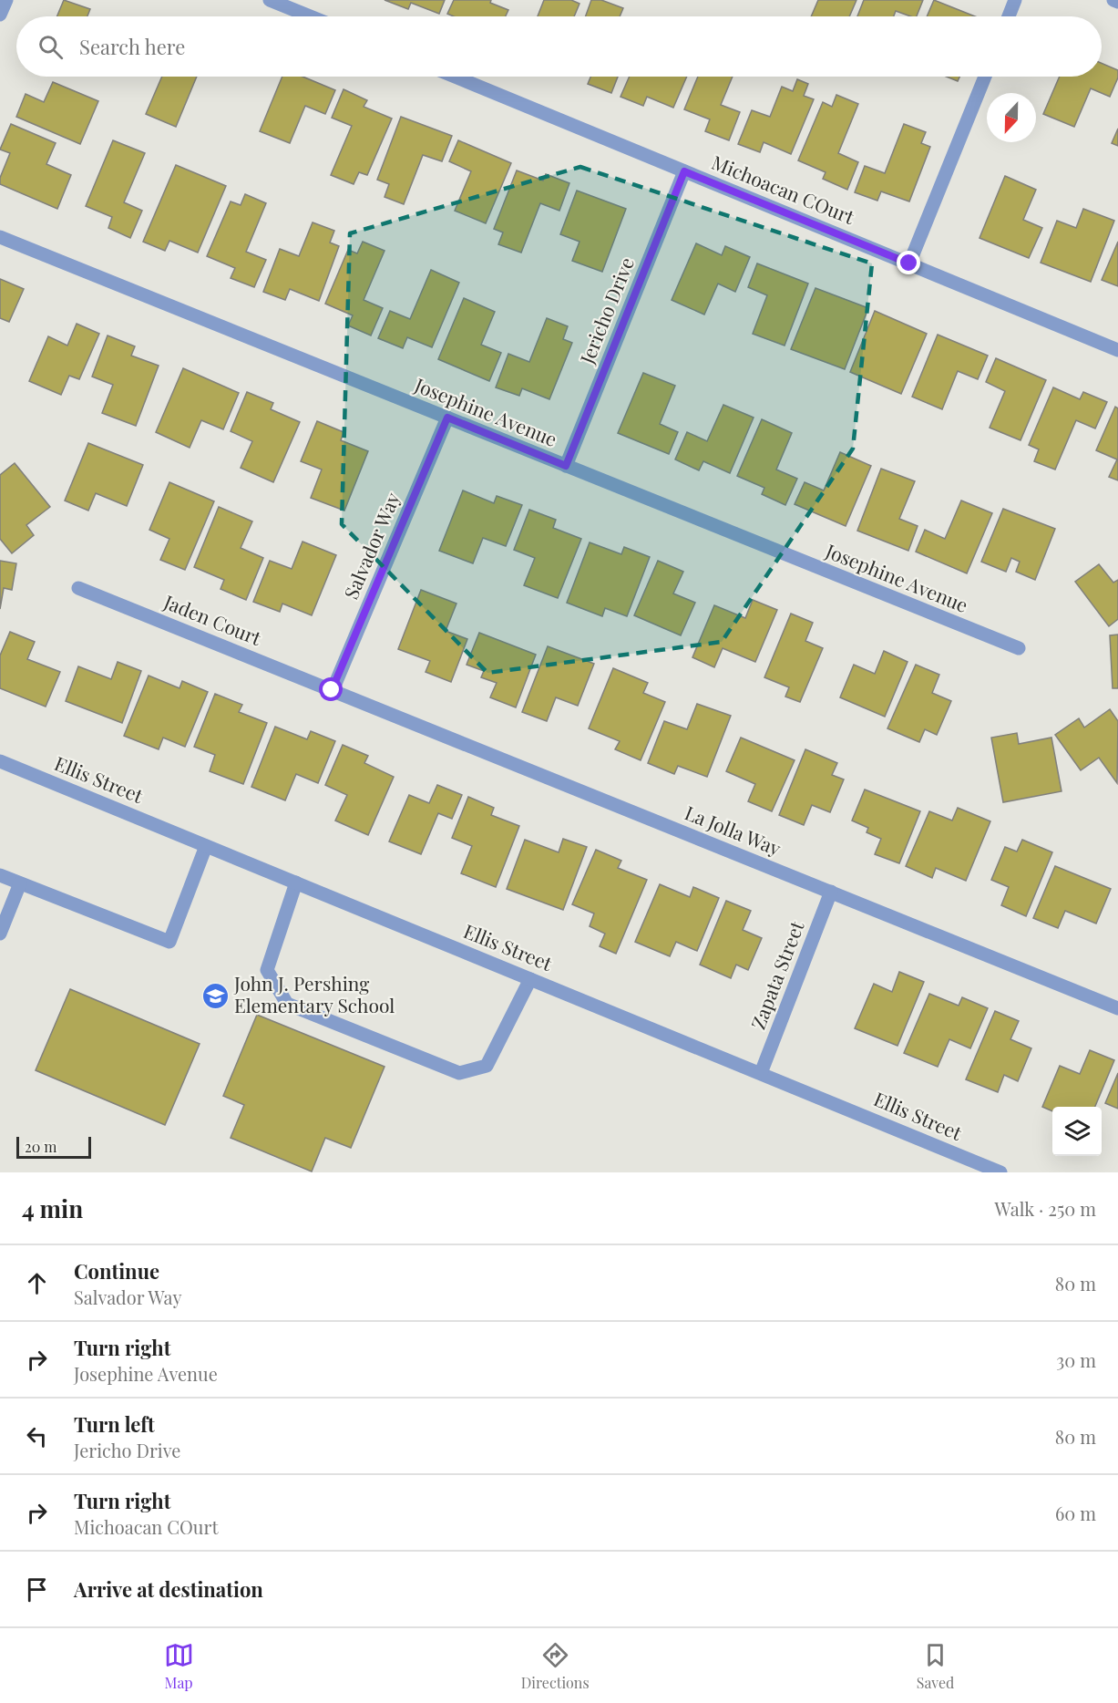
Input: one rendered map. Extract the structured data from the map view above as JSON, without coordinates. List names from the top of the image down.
{
  "streets": {
    "street": [
      "Michoacan COurt",
      "Jericho Drive",
      "Josephine Avenue",
      "Salvador Way",
      "Jaden Court",
      "Ellis Street",
      "La Jolla Way",
      "Zapata Street"
    ]
  },
  "crossings": [
    ["Michoacan COurt", "Jericho Drive"],
    ["Jericho Drive", "Josephine Avenue"],
    ["Josephine Avenue", "Salvador Way"],
    ["Salvador Way", "Jaden Court"],
    ["Salvador Way", "La Jolla Way"],
    ["Jaden Court", "La Jolla Way"],
    ["Ellis Street", "Zapata Street"],
    ["La Jolla Way", "Zapata Street"]
  ],
  "places": {
    "school or university": ["John J. Pershing Elementary School"]
  },
  "scale_bar": "20 m",
  "north": "bottom",
  "page": {
    "search": "Search here",
    "scale": "20 m",
    "heading": ["4 min", "Walk · 250 m"],
    "list": [
      ["Continue", "Salvador Way", "80 m"],
      ["Turn right", "Josephine Avenue", "30 m"],
      ["Turn left", "Jericho Drive", "80 m"],
      ["Turn right", "Michoacan COurt", "60 m"],
      "Arrive at destination"
    ],
    "nav": ["Map", "Directions", "Saved"]
  }
}
